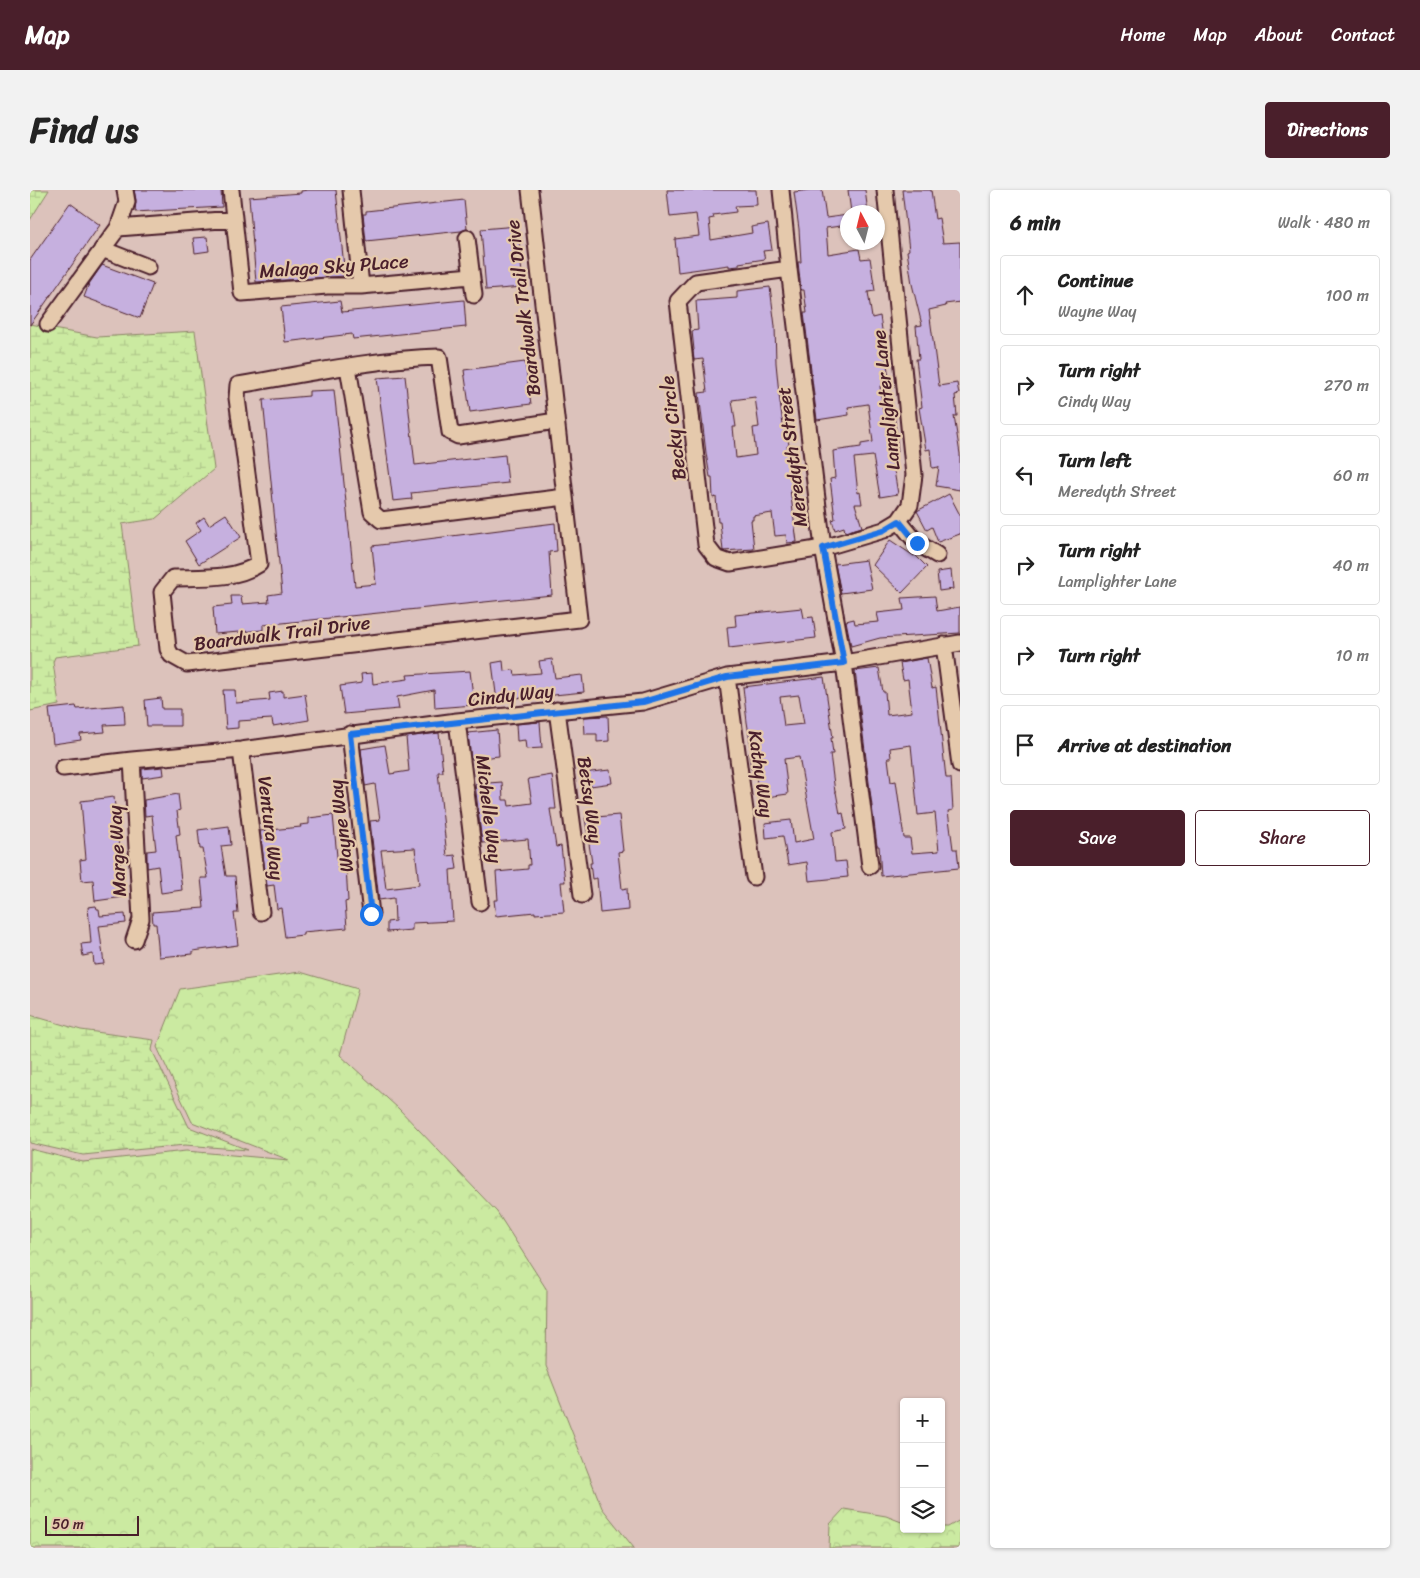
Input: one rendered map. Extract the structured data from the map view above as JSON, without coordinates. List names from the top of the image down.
{
  "streets": {
    "street": [
      "Malaga Sky PLace",
      "Boardwalk Trail Drive",
      "Lamplighter Lane",
      "Becky Circle",
      "Meredyth Street",
      "Cindy Way",
      "Kathy Way",
      "Betsy Way",
      "Michelle Way",
      "Wayne Way",
      "Ventura Way",
      "Marge Way"
    ]
  },
  "crossings": [
    ["Becky Circle", "Meredyth Street"],
    ["Meredyth Street", "Cindy Way"],
    ["Cindy Way", "Kathy Way"],
    ["Cindy Way", "Betsy Way"],
    ["Cindy Way", "Michelle Way"],
    ["Cindy Way", "Wayne Way"],
    ["Cindy Way", "Ventura Way"],
    ["Cindy Way", "Marge Way"]
  ],
  "scale_bar": "50 m",
  "north": "top",
  "page": {
    "header": "Map",
    "nav": [
      "Home",
      "Map",
      "About",
      "Contact"
    ],
    "title": "Find us",
    "buttons": [
      "Directions",
      ["Save", "Share"]
    ],
    "heading": ["6 min", "Walk · 480 m"],
    "list": [
      ["Continue", "Wayne Way", "100 m"],
      ["Turn right", "Cindy Way", "270 m"],
      ["Turn left", "Meredyth Street", "60 m"],
      ["Turn right", "Lamplighter Lane", "40 m"],
      ["Turn right", "10 m"],
      "Arrive at destination"
    ],
    "map_buttons": ["+", "−"],
    "scale": "50 m"
  }
}
